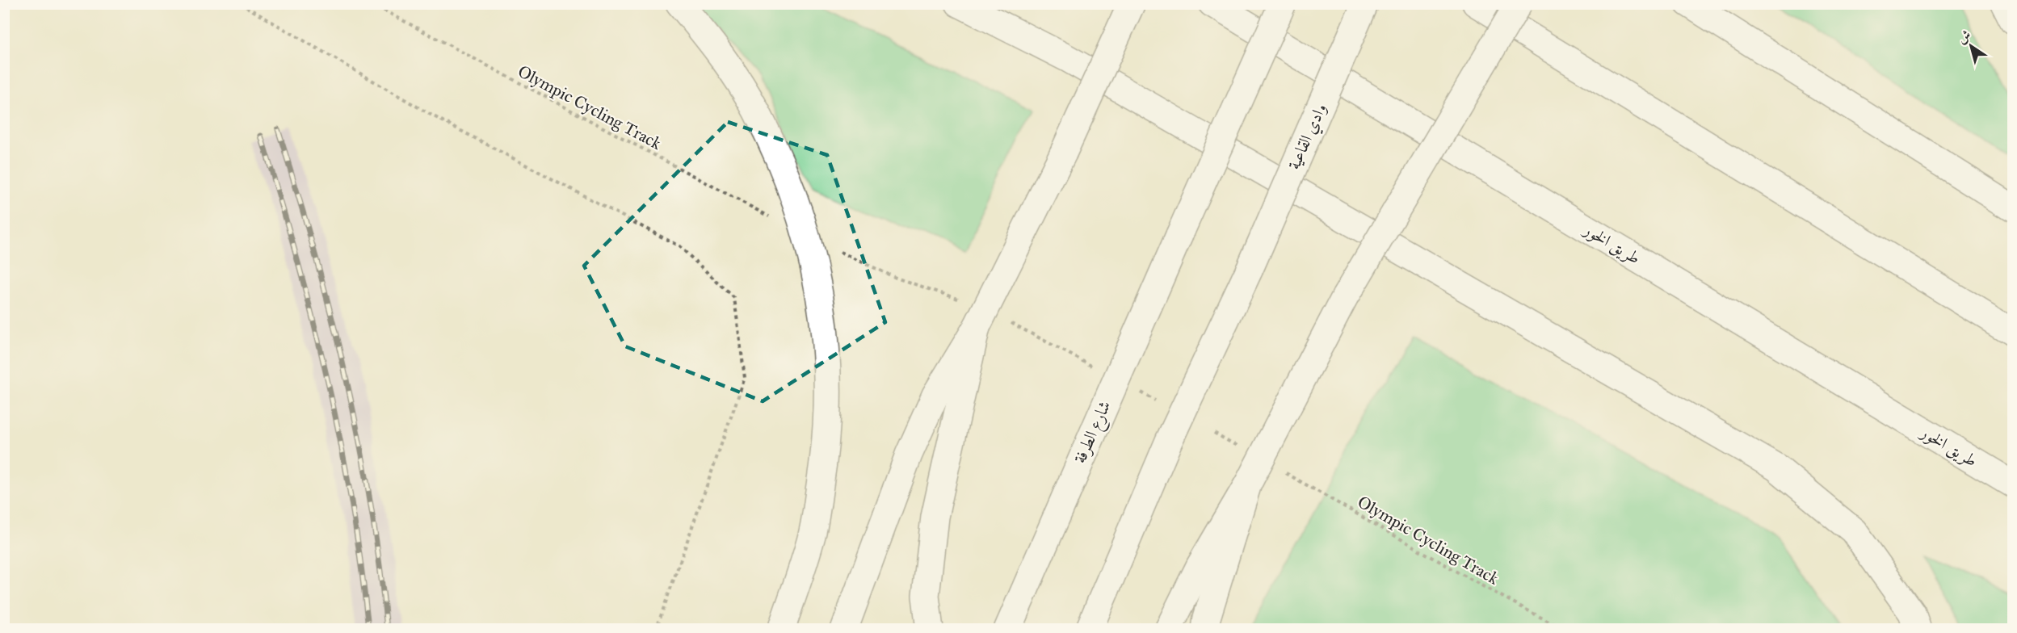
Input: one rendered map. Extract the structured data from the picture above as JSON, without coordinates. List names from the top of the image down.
{
  "streets": {
    "main road": ["وادي القاعية", "طريق الخور", "شارع الطرفة"],
    "path": ["Olympic Cycling Track"]
  },
  "north": "top left"
}
